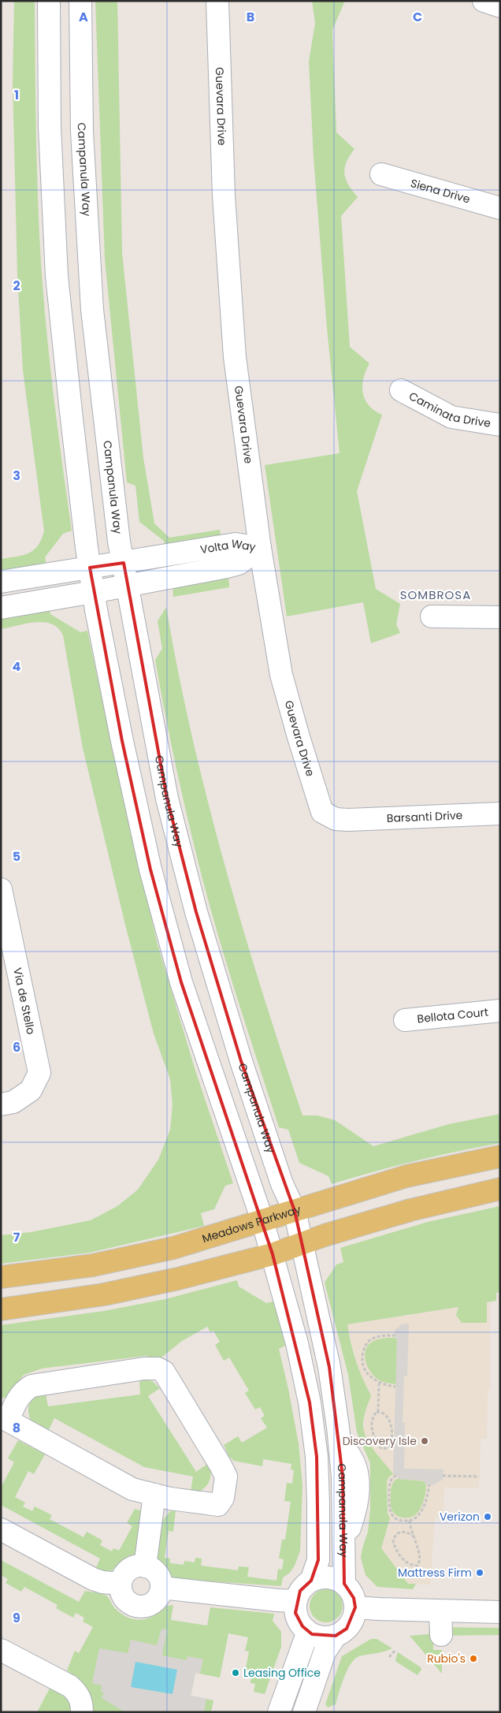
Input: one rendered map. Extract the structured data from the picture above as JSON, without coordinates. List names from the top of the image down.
{
  "streets": {
    "main road": ["Meadows Parkway"],
    "street": [
      "Guevara Drive",
      "Campanula Way",
      "Siena Drive",
      "Caminata Drive",
      "Volta Way",
      "Barsanti Drive",
      "Via de Stello",
      "Bellota Court"
    ]
  },
  "crossings": [
    ["Guevara Drive", "Volta Way"],
    ["Guevara Drive", "Barsanti Drive"],
    ["Campanula Way", "Volta Way"],
    ["Campanula Way", "Meadows Parkway"]
  ],
  "districts": ["SOMBROSA"],
  "places": [
    "Discovery Isle",
    "Verizon",
    "Mattress Firm",
    "Rubio's",
    "Leasing Office"
  ],
  "grid": {
    "columns": ["A", "B", "C"],
    "rows": [
      "1",
      "2",
      "3",
      "4",
      "5",
      "6",
      "7",
      "8",
      "9"
    ]
  }
}
